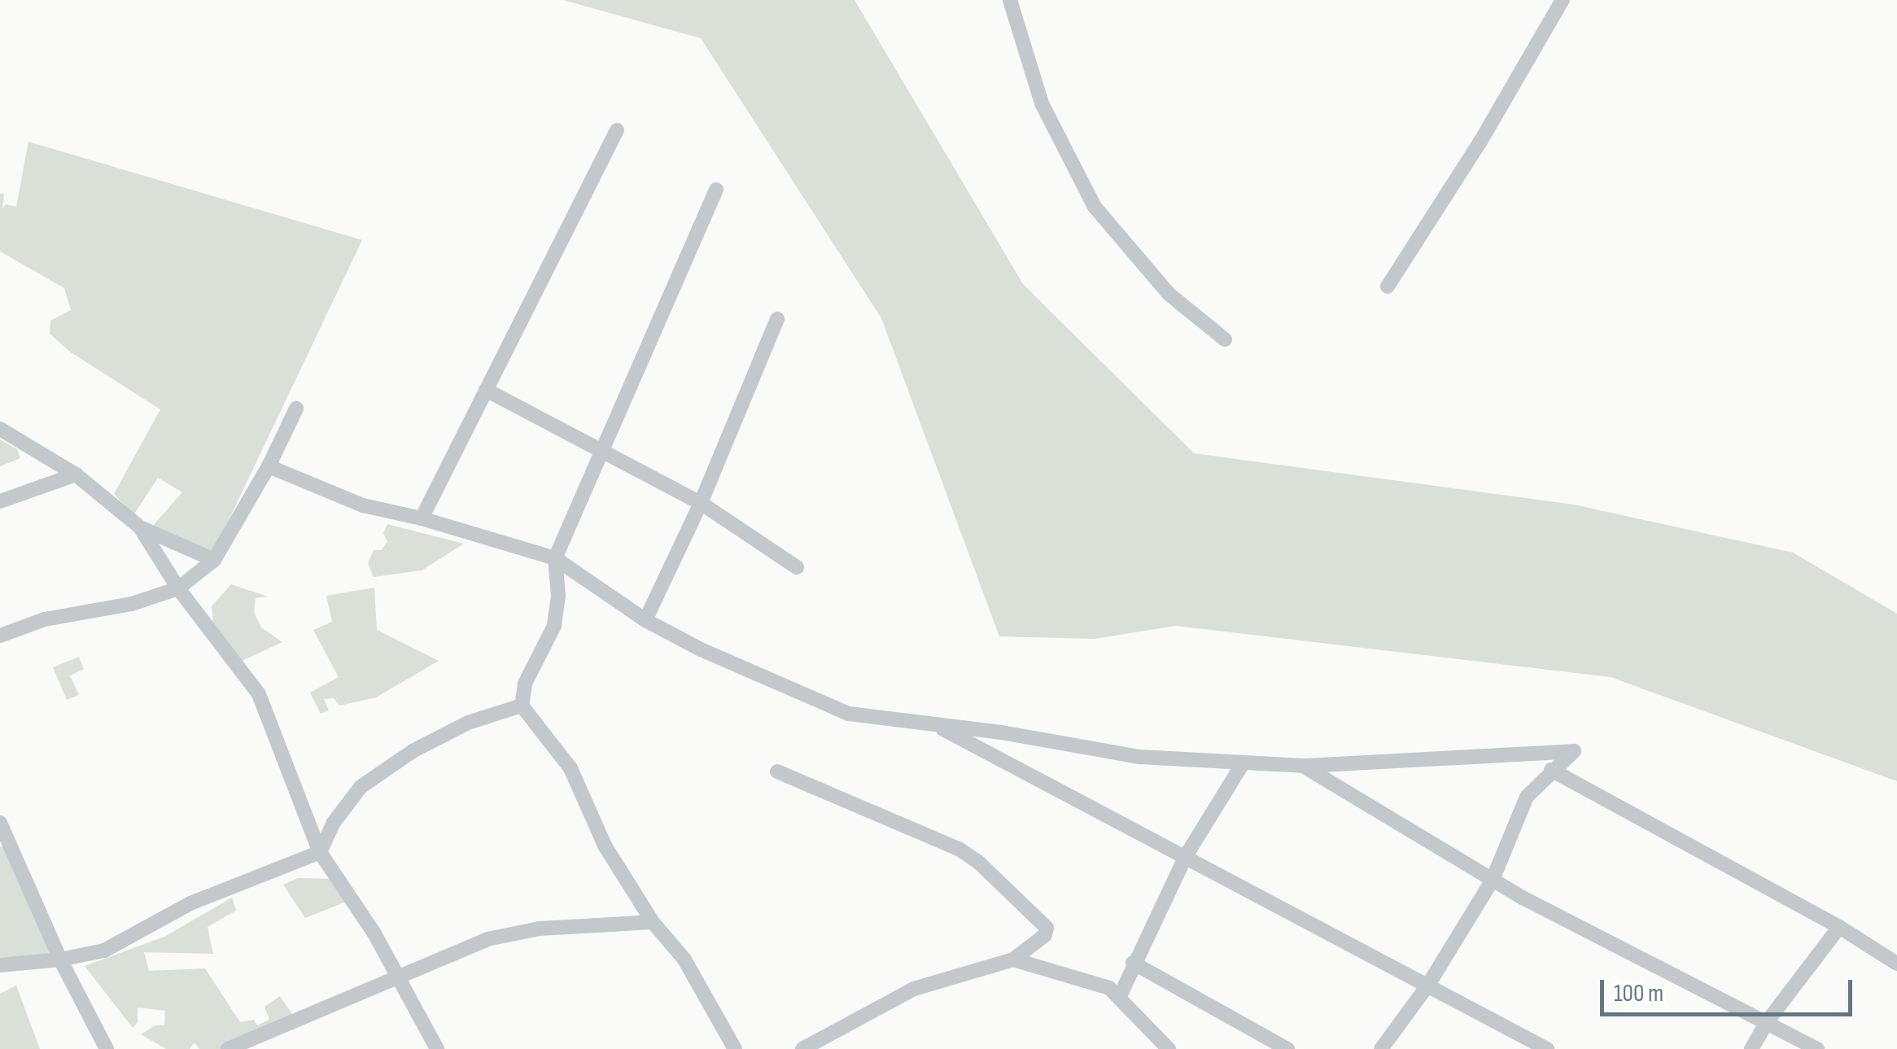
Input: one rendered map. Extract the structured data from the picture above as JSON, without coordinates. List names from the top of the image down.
{
  "scale_bar": "100 m"
}
